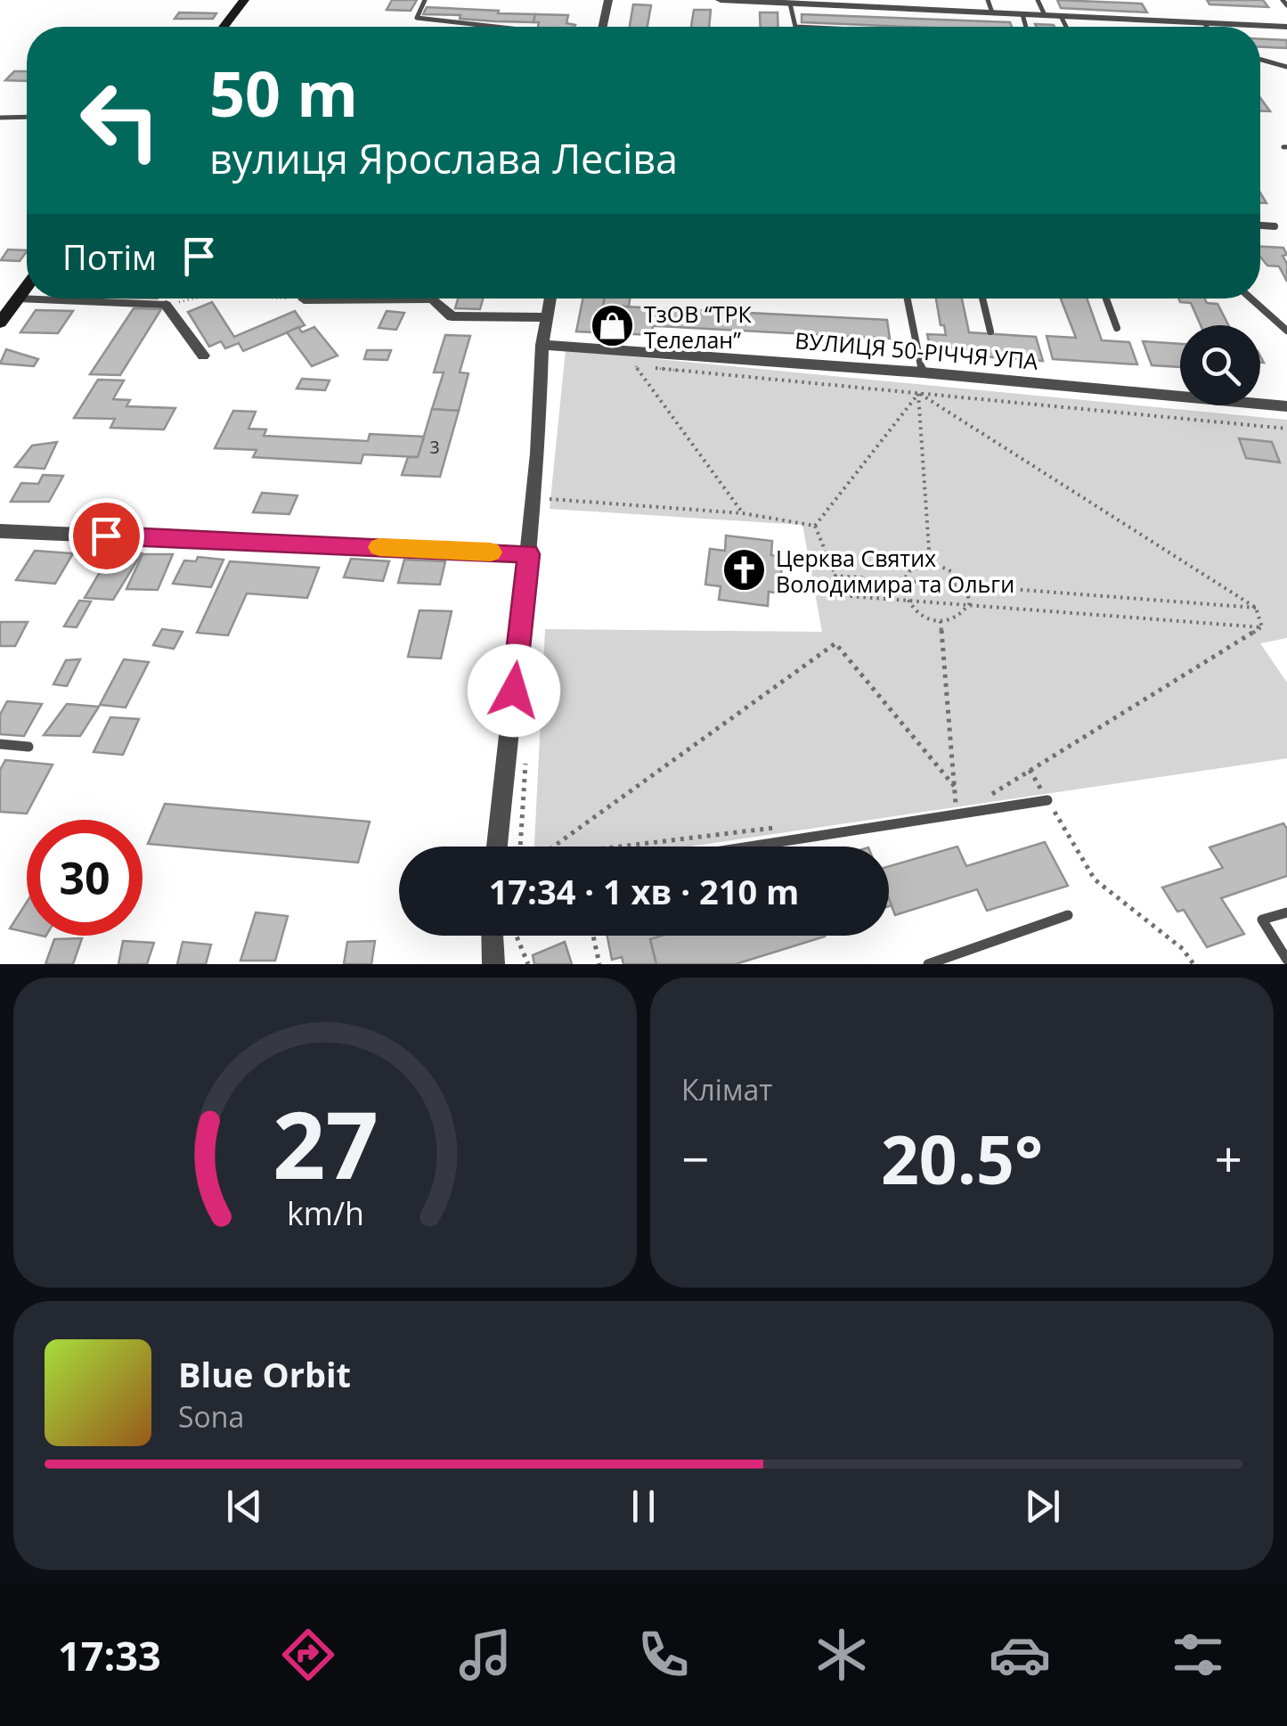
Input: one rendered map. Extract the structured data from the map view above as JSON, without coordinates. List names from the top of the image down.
{
  "streets": {
    "street": ["ВУЛИЦЯ 50-РІЧЧЯ УПА"]
  },
  "places": {
    "shop": ["ТзОВ “ТРК Телелан”"],
    "church": ["Церква Святих Володимира та Ольги"]
  },
  "house_numbers": ["3"],
  "page": {
    "turn": ["50 m", "вулиця Ярослава Лесіва"],
    "then": "Потім",
    "limit": "30",
    "trip": "17:34 · 1 хв · 210 m",
    "tile": "Клімат",
    "heat": ["−", "20.5°", "+"],
    "song": ["Blue Orbit", "Sona"],
    "tabs": "17:33",
    "gauge": ["27", "km/h"]
  }
}
